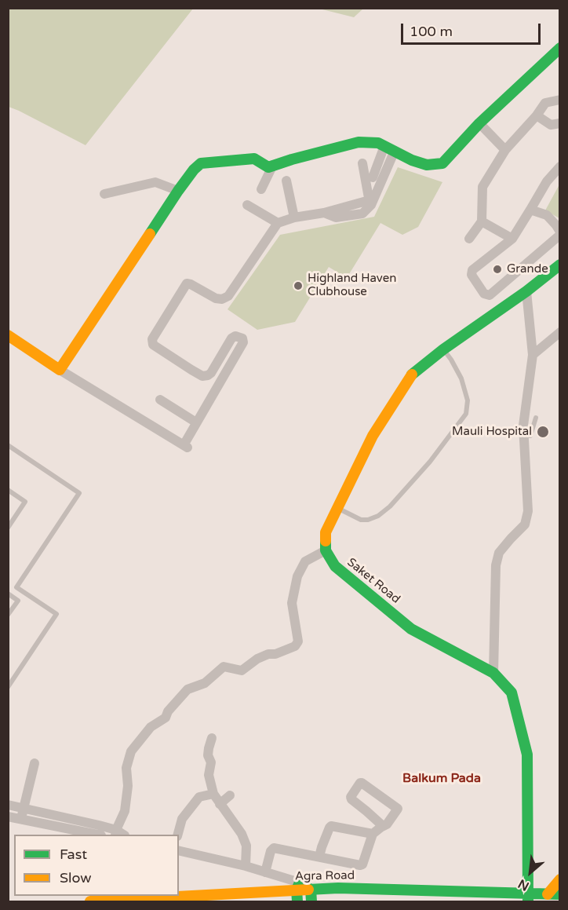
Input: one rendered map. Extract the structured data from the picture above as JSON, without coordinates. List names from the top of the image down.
{
  "streets": {
    "main road": ["Saket Road", "Agra Road"]
  },
  "crossings": [
    ["Saket Road", "Agra Road"]
  ],
  "districts": ["Balkum Pada"],
  "places": ["Grande", "Highland Haven Clubhouse", "Mauli Hospital"],
  "legend": ["Fast", "Slow"],
  "scale_bar": "100 m",
  "north": "bottom left"
}
